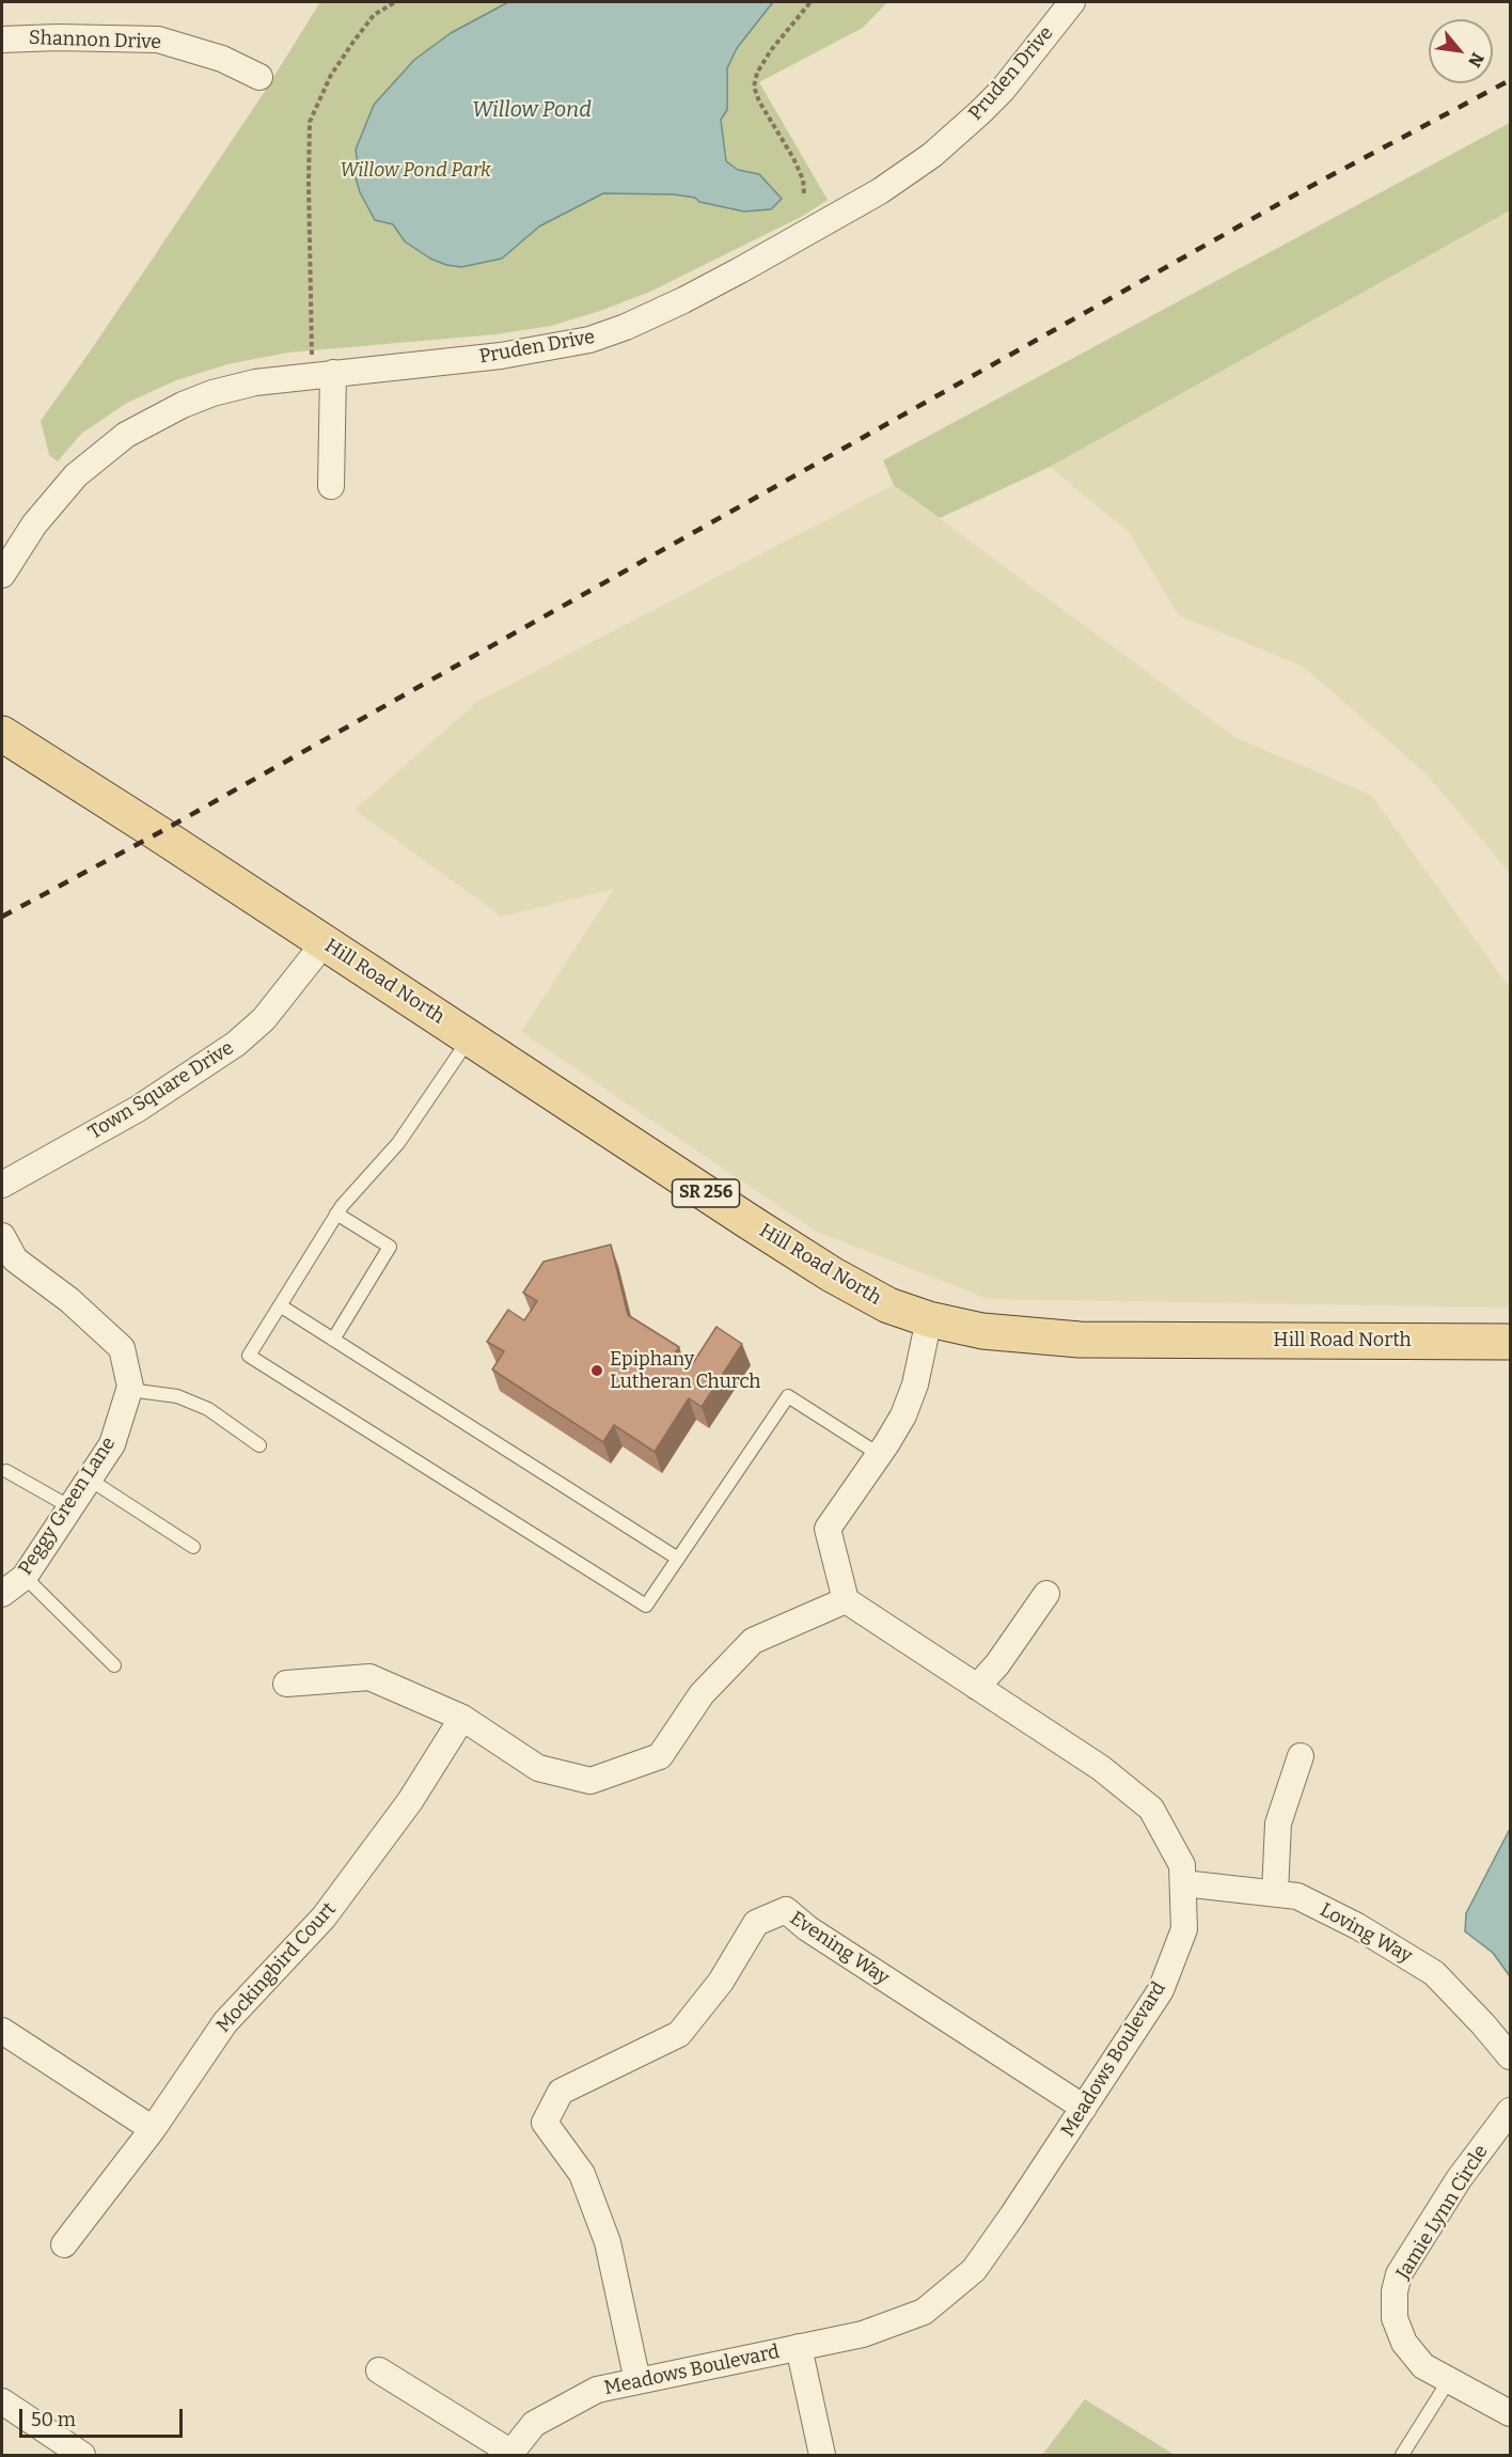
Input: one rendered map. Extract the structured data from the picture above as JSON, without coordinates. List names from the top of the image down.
{
  "streets": {
    "main road": ["Hill Road North", "SR 256"],
    "street": [
      "Shannon Drive",
      "Pruden Drive",
      "Town Square Drive",
      "Peggy Green Lane",
      "Loving Way",
      "Evening Way",
      "Mockingbird Court",
      "Meadows Boulevard",
      "Jamie Lynn Circle"
    ]
  },
  "crossings": [
    ["Hill Road North", "Town Square Drive"],
    ["Loving Way", "Meadows Boulevard"],
    ["Evening Way", "Meadows Boulevard"]
  ],
  "water": ["Willow Pond"],
  "parks": ["Willow Pond Park"],
  "places": ["Epiphany Lutheran Church"],
  "scale_bar": "50 m",
  "north": "bottom right"
}
